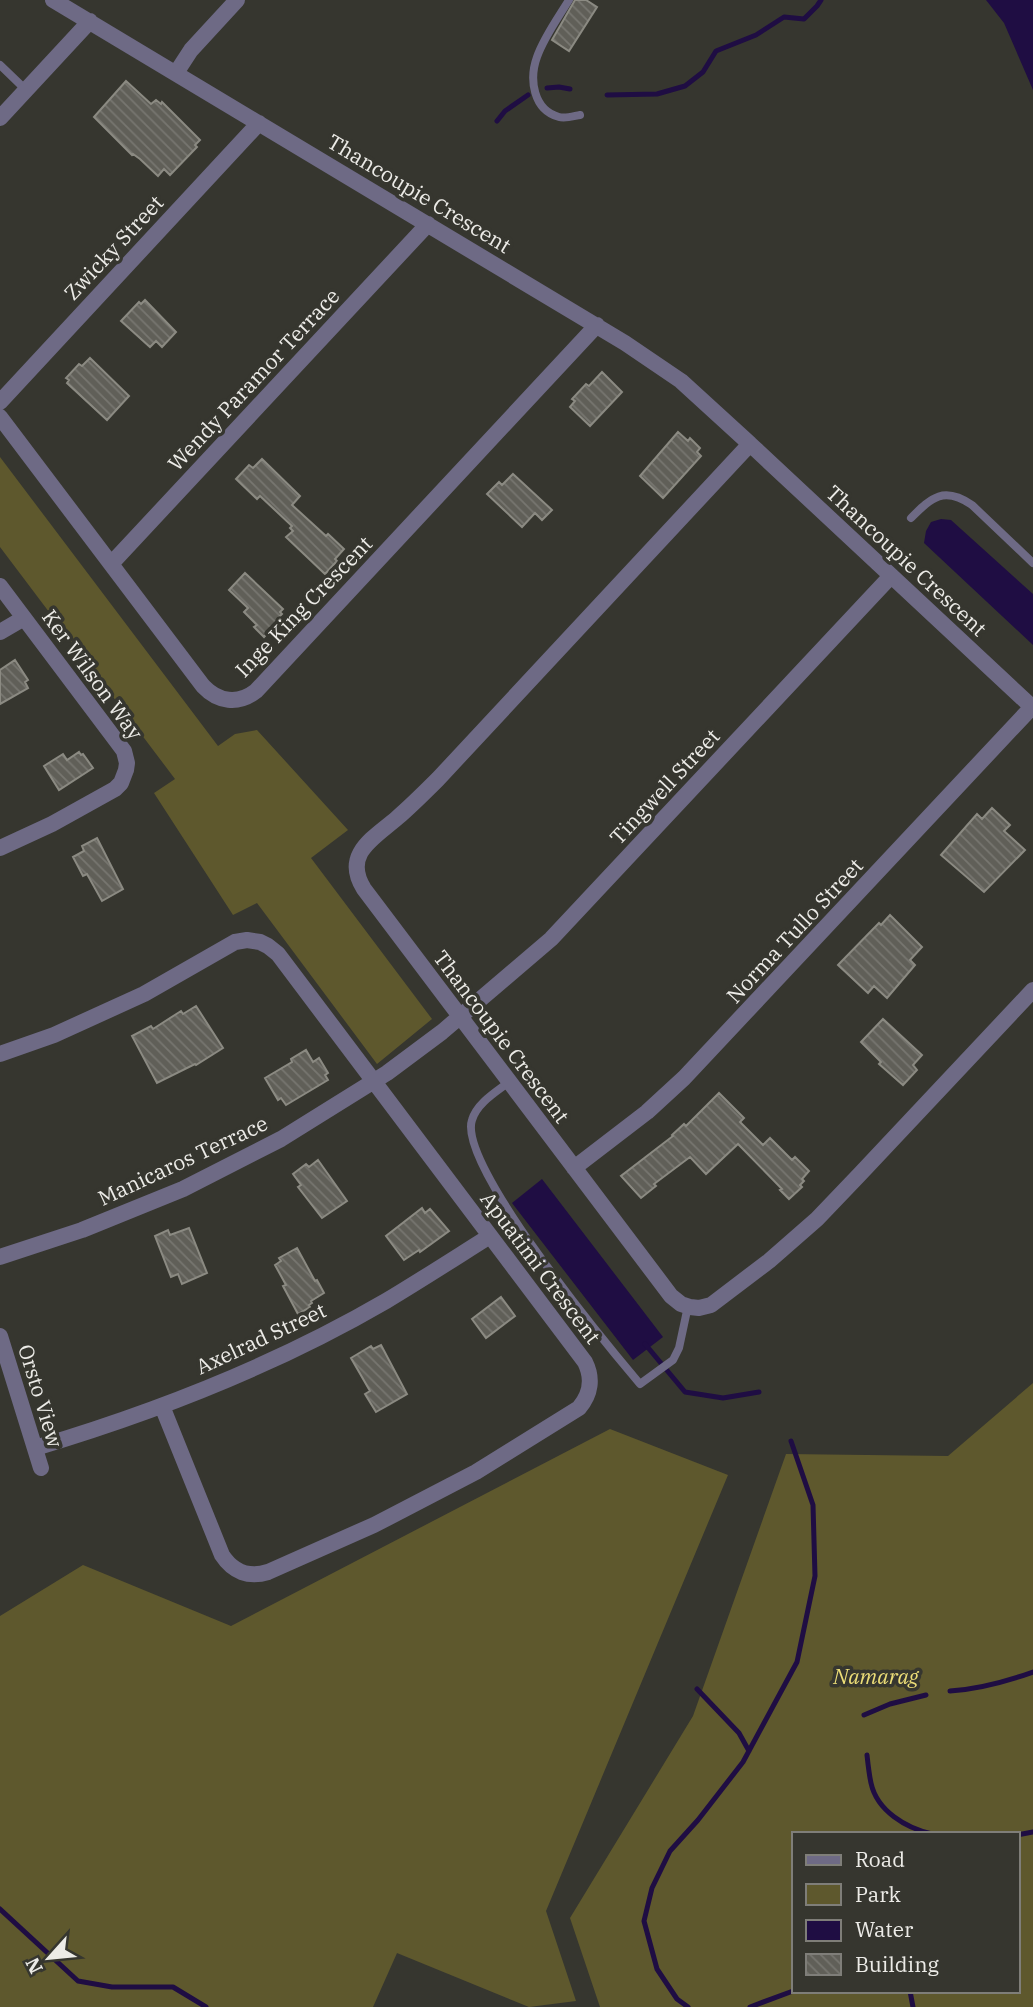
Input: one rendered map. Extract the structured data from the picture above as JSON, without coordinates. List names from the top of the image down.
{
  "streets": {
    "street": [
      "Thancoupie Crescent",
      "Zwicky Street",
      "Wendy Paramor Terrace",
      "Inge King Crescent",
      "Ker Wilson Way",
      "Tingwell Street",
      "Norma Tullo Street",
      "Manicaros Terrace",
      "Apuatimi Crescent",
      "Axelrad Street",
      "Orsto View"
    ]
  },
  "crossings": [
    ["Thancoupie Crescent", "Zwicky Street"],
    ["Thancoupie Crescent", "Wendy Paramor Terrace"],
    ["Thancoupie Crescent", "Inge King Crescent"],
    ["Thancoupie Crescent", "Tingwell Street"],
    ["Thancoupie Crescent", "Norma Tullo Street"],
    ["Wendy Paramor Terrace", "Inge King Crescent"],
    ["Tingwell Street", "Manicaros Terrace"],
    ["Tingwell Street", "Apuatimi Crescent"],
    ["Manicaros Terrace", "Apuatimi Crescent"],
    ["Apuatimi Crescent", "Axelrad Street"],
    ["Axelrad Street", "Orsto View"]
  ],
  "parks": ["Namarag"],
  "legend": [
    "Road",
    "Park",
    "Water",
    "Building"
  ],
  "north": "bottom left"
}
